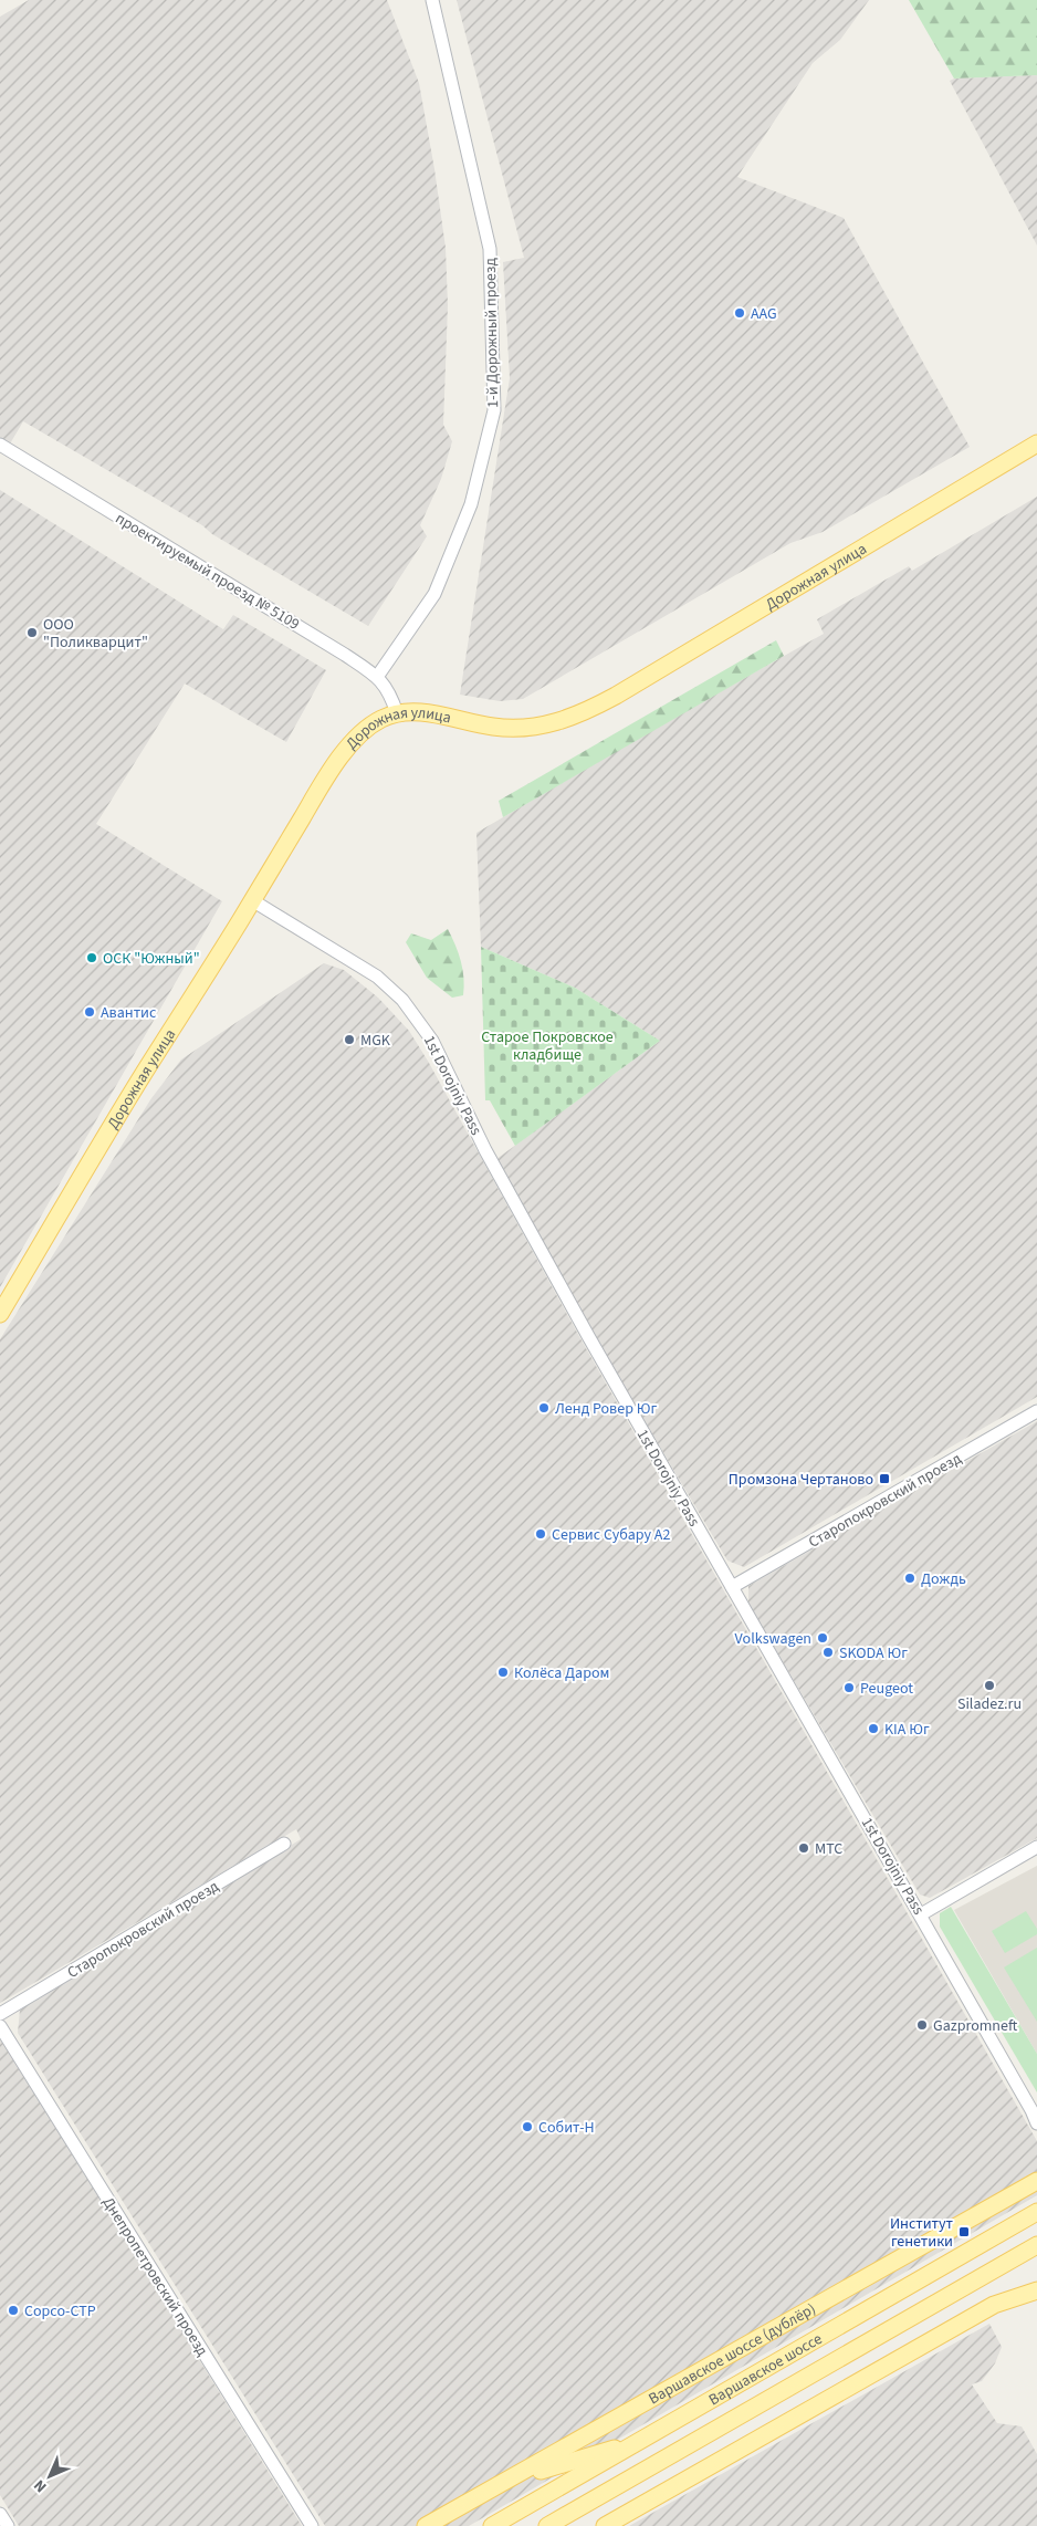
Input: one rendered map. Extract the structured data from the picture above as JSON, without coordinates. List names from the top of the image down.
{
  "streets": {
    "main road": ["Дорожная улица", "Варшавское шоссе (дублёр)", "Варшавское шоссе"],
    "street": [
      "1-й Дорожный проезд",
      "проектируемый проезд № 5109",
      "1st Dorojniy Pass",
      "Старопокровский проезд",
      "Днепропетровский проезд"
    ]
  },
  "crossings": [
    ["1-й Дорожный проезд", "проектируемый проезд № 5109"],
    ["проектируемый проезд № 5109", "Дорожная улица"],
    ["Дорожная улица", "1st Dorojniy Pass"],
    ["1st Dorojniy Pass", "Старопокровский проезд"]
  ],
  "parks": ["Старое Покровское кладбище"],
  "places": {
    "other": [
      "AAG",
      "ООО \"Поликварцит\"",
      "ОСК \"Южный\"",
      "Авантис",
      "MGK",
      "Ленд Ровер Юг",
      "Сервис Субару А2",
      "Дождь",
      "Volkswagen",
      "SKODA Юг",
      "Колёса Даром",
      "Siladez.ru",
      "Peugeot",
      "KIA Юг",
      "МТС",
      "Gazpromneft",
      "Собит-Н",
      "Сорсо-СТР"
    ],
    "transit": ["Промзона Чертаново", "Институт генетики"]
  },
  "north": "bottom left"
}
